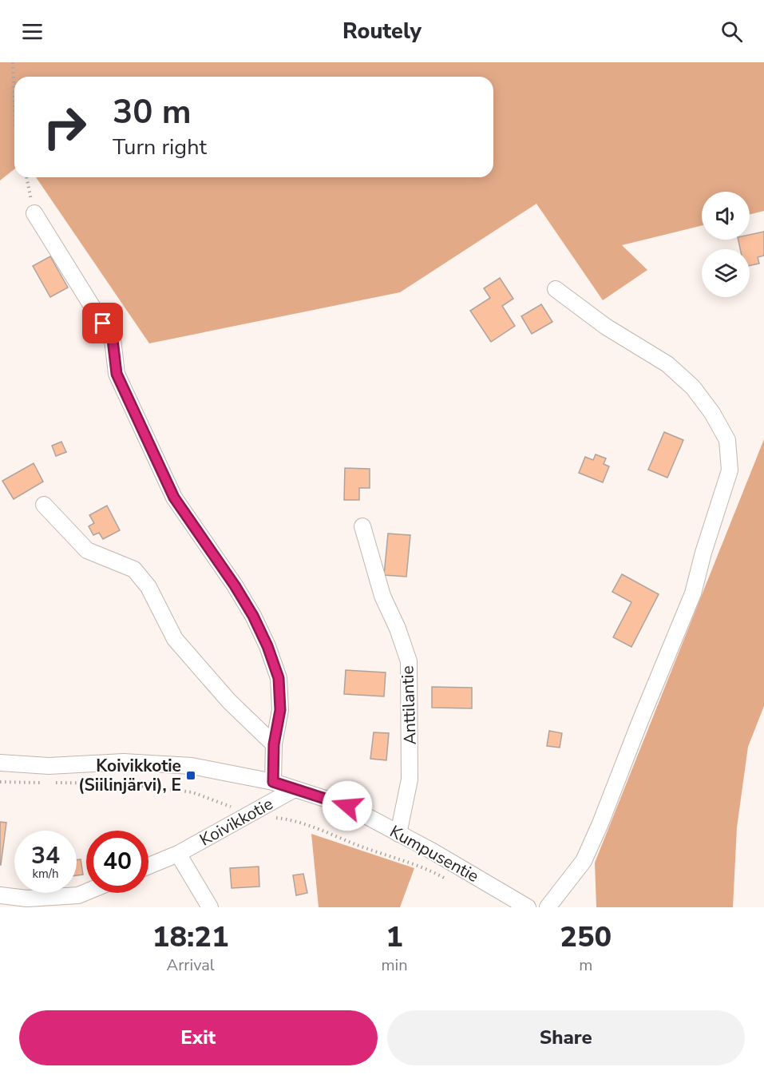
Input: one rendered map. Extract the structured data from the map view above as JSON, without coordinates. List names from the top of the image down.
{
  "streets": {
    "street": ["Anttilantie", "Koivikkotie", "Kumpusentie"]
  },
  "crossings": [
    ["Anttilantie", "Kumpusentie"],
    ["Koivikkotie", "Kumpusentie"]
  ],
  "places": {
    "transit": ["Koivikkotie (Siilinjärvi), E"]
  },
  "page": {
    "header": "Routely",
    "turn": ["30 m", "Turn right"],
    "speed": "34 km/h",
    "limit": "40",
    "eta": [
      "18:21",
      "Arrival",
      "1",
      "min",
      "250",
      "m"
    ],
    "buttons": ["Exit", "Share"]
  }
}
